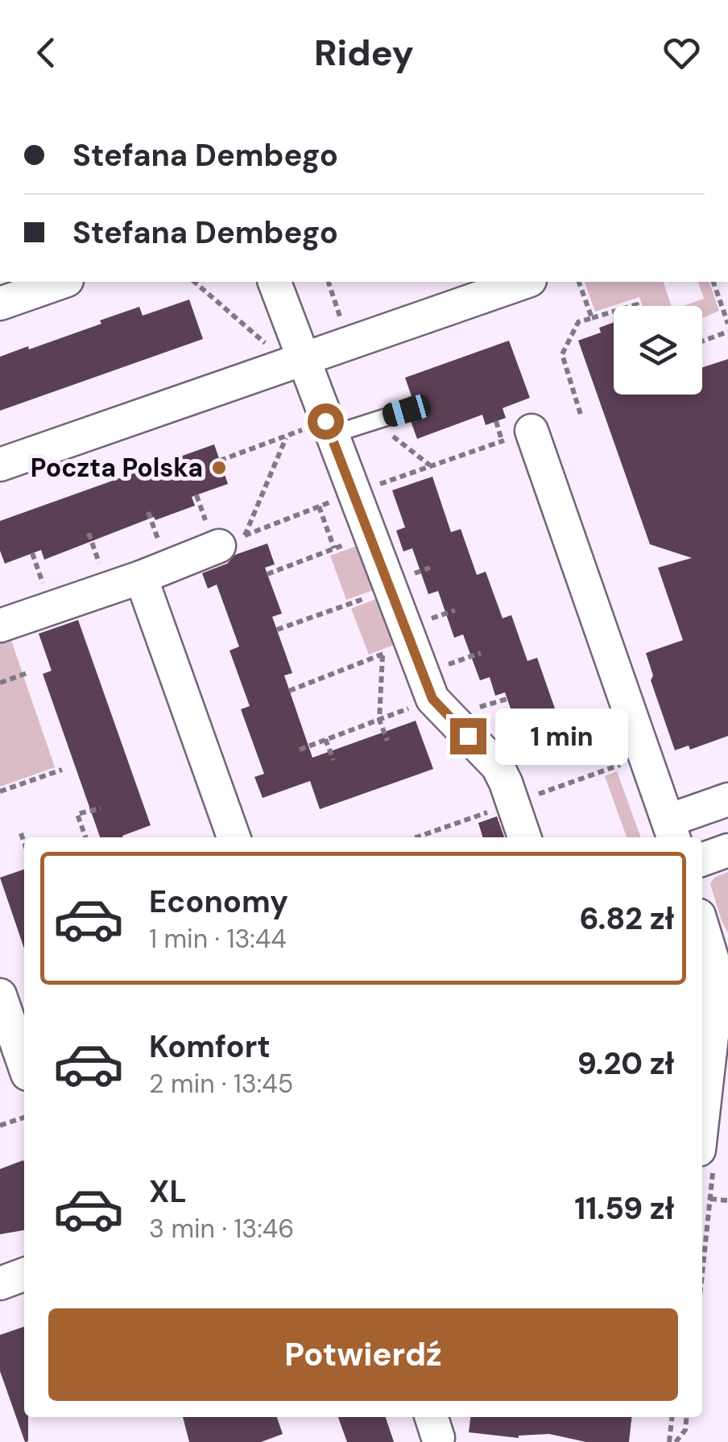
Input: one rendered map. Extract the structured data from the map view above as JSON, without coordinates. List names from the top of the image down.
{
  "places": ["Poczta Polska"],
  "page": {
    "header": "Ridey",
    "banner": ["Stefana Dembego", "Stefana Dembego"],
    "bubble": "1 min",
    "list": [
      {
        "name": "Economy",
        "note": "1 min · 13:44",
        "value": "6.82 zł"
      },
      {
        "name": "Komfort",
        "note": "2 min · 13:45",
        "value": "9.20 zł"
      },
      {
        "name": "XL",
        "note": "3 min · 13:46",
        "value": "11.59 zł"
      }
    ],
    "buttons": "Potwierdź"
  }
}
